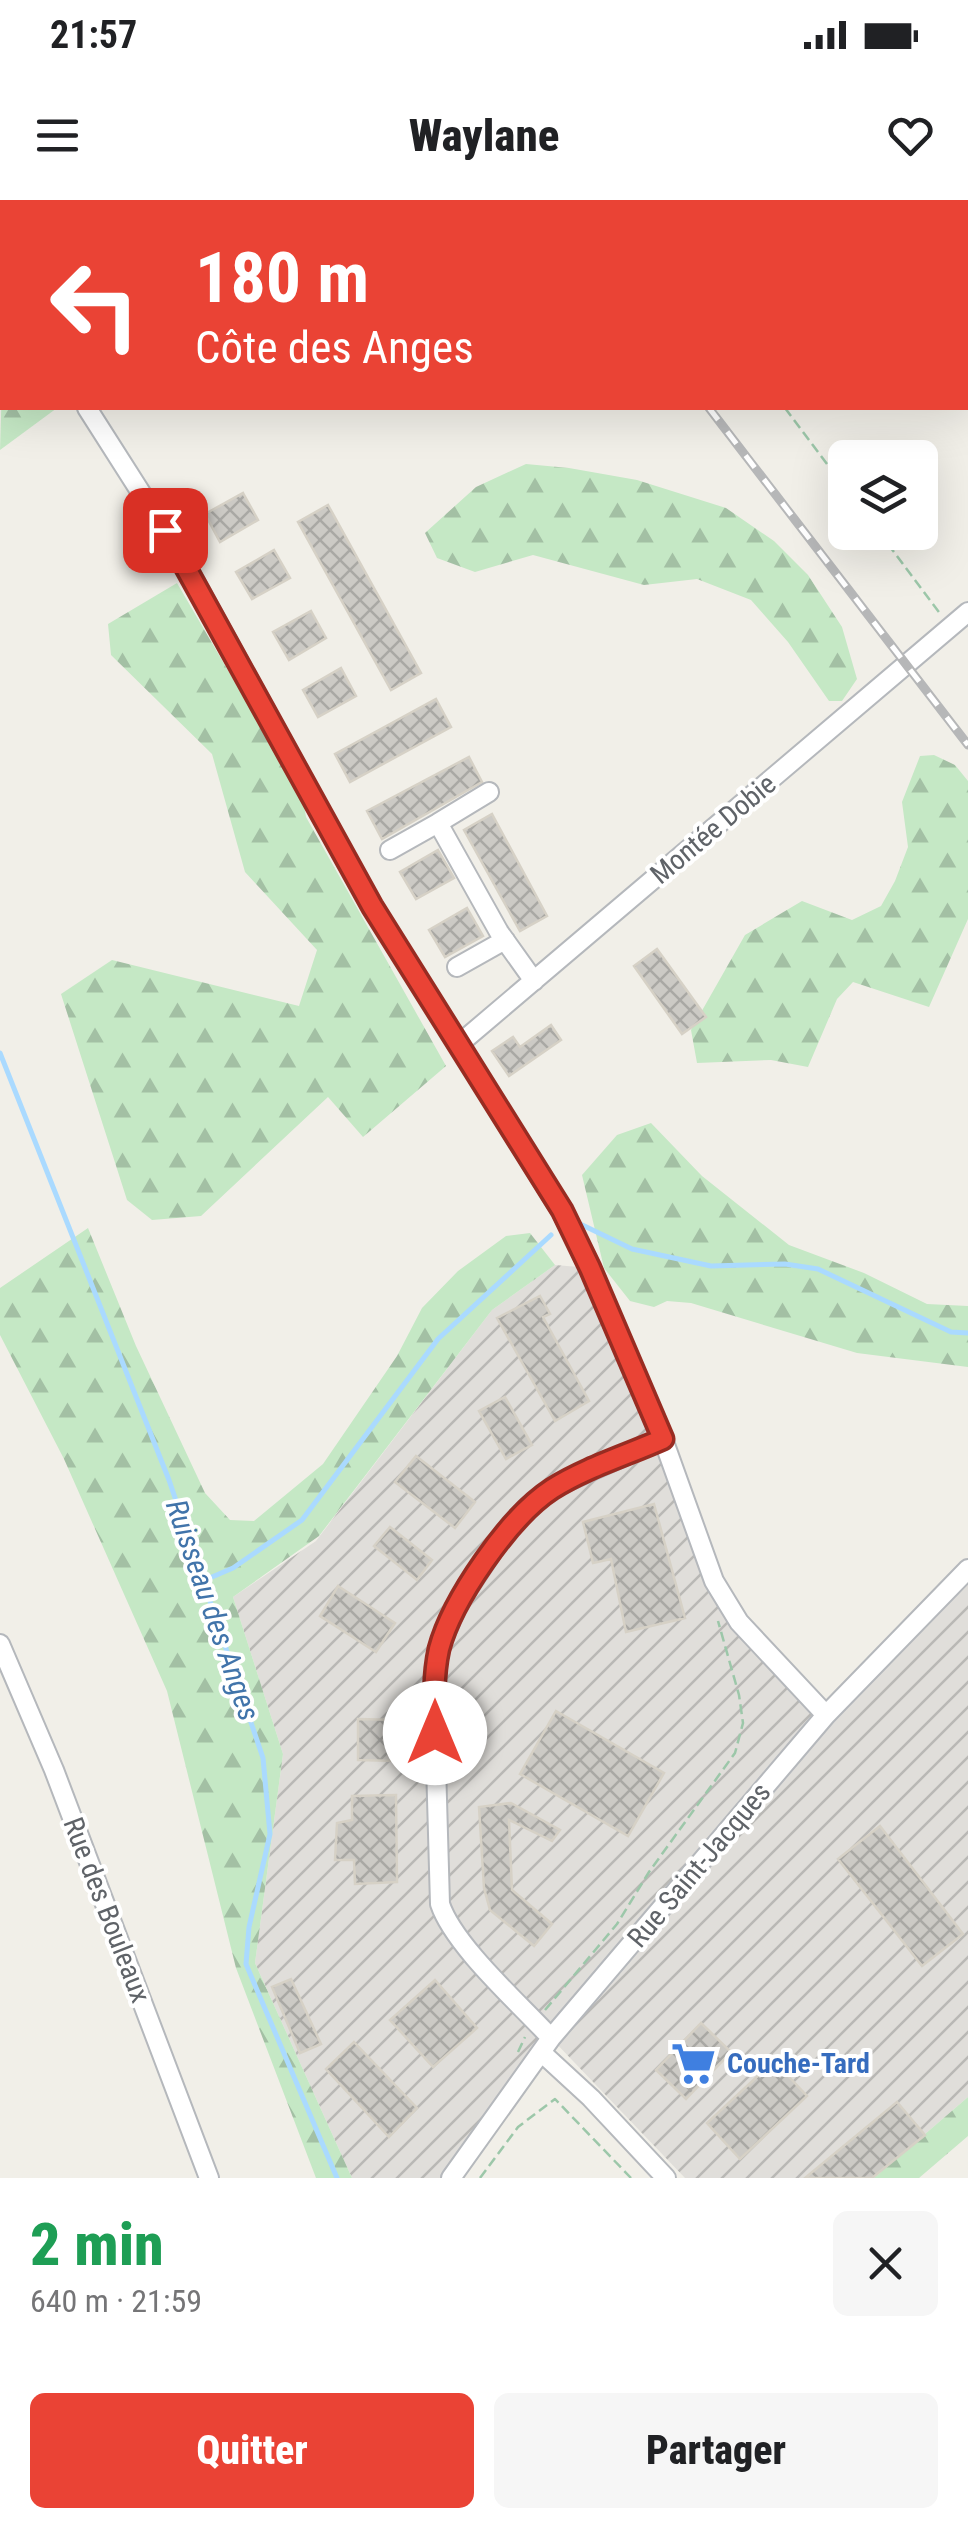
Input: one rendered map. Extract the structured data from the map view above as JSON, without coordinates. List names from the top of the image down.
{
  "streets": {
    "street": ["Montée Dobie", "Rue Saint-Jacques", "Rue des Bouleaux"]
  },
  "water": ["Ruisseau des Anges"],
  "places": {
    "supermarket": ["Couche-Tard"]
  },
  "page": {
    "status": "21:57",
    "header": "Waylane",
    "turn": ["180 m", "Côte des Anges"],
    "heading": ["2 min", "640 m · 21:59"],
    "buttons": ["Quitter", "Partager"]
  }
}
